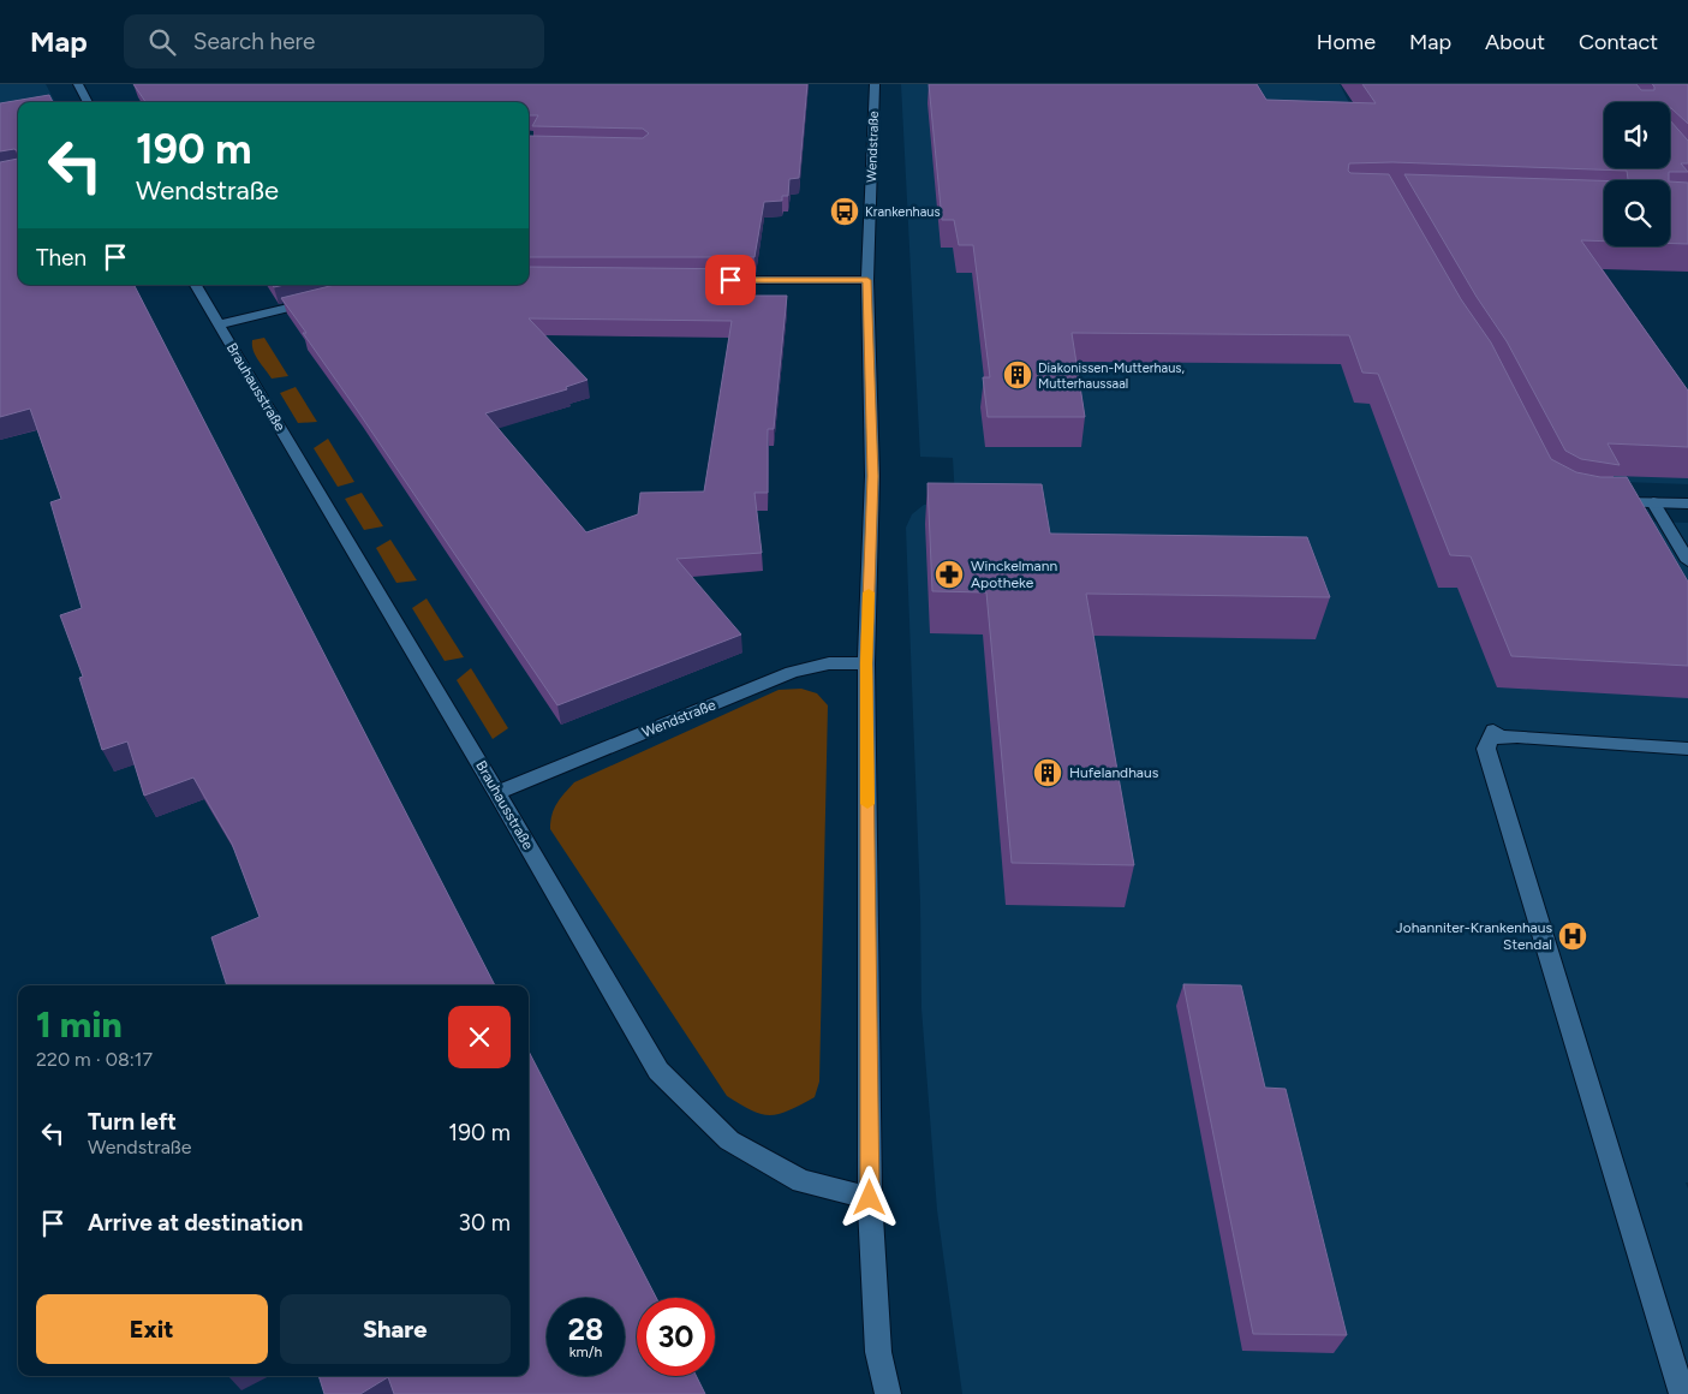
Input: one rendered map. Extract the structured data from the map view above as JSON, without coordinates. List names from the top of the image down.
{
  "streets": {
    "street": ["Wendstraße", "Brauhausstraße"]
  },
  "crossings": [
    ["Wendstraße", "Brauhausstraße"]
  ],
  "places": {
    "bus stop": ["Krankenhaus"],
    "building": ["Diakonissen-Mutterhaus, Mutterhaussaal", "Hufelandhaus"],
    "pharmacy": ["Winckelmann Apotheke"],
    "hospital": ["Johanniter-Krankenhaus Stendal"]
  },
  "page": {
    "header": "Map",
    "search": "Search here",
    "nav": [
      "Home",
      "Map",
      "About",
      "Contact"
    ],
    "turn": ["190 m", "Wendstraße"],
    "then": "Then",
    "heading": ["1 min", "220 m · 08:17"],
    "list": [
      {
        "name": "Turn left",
        "note": "Wendstraße",
        "value": "190 m"
      },
      {
        "name": "Arrive at destination",
        "value": "30 m"
      }
    ],
    "buttons": ["Exit", "Share"],
    "speed": "28 km/h",
    "limit": "30"
  }
}
